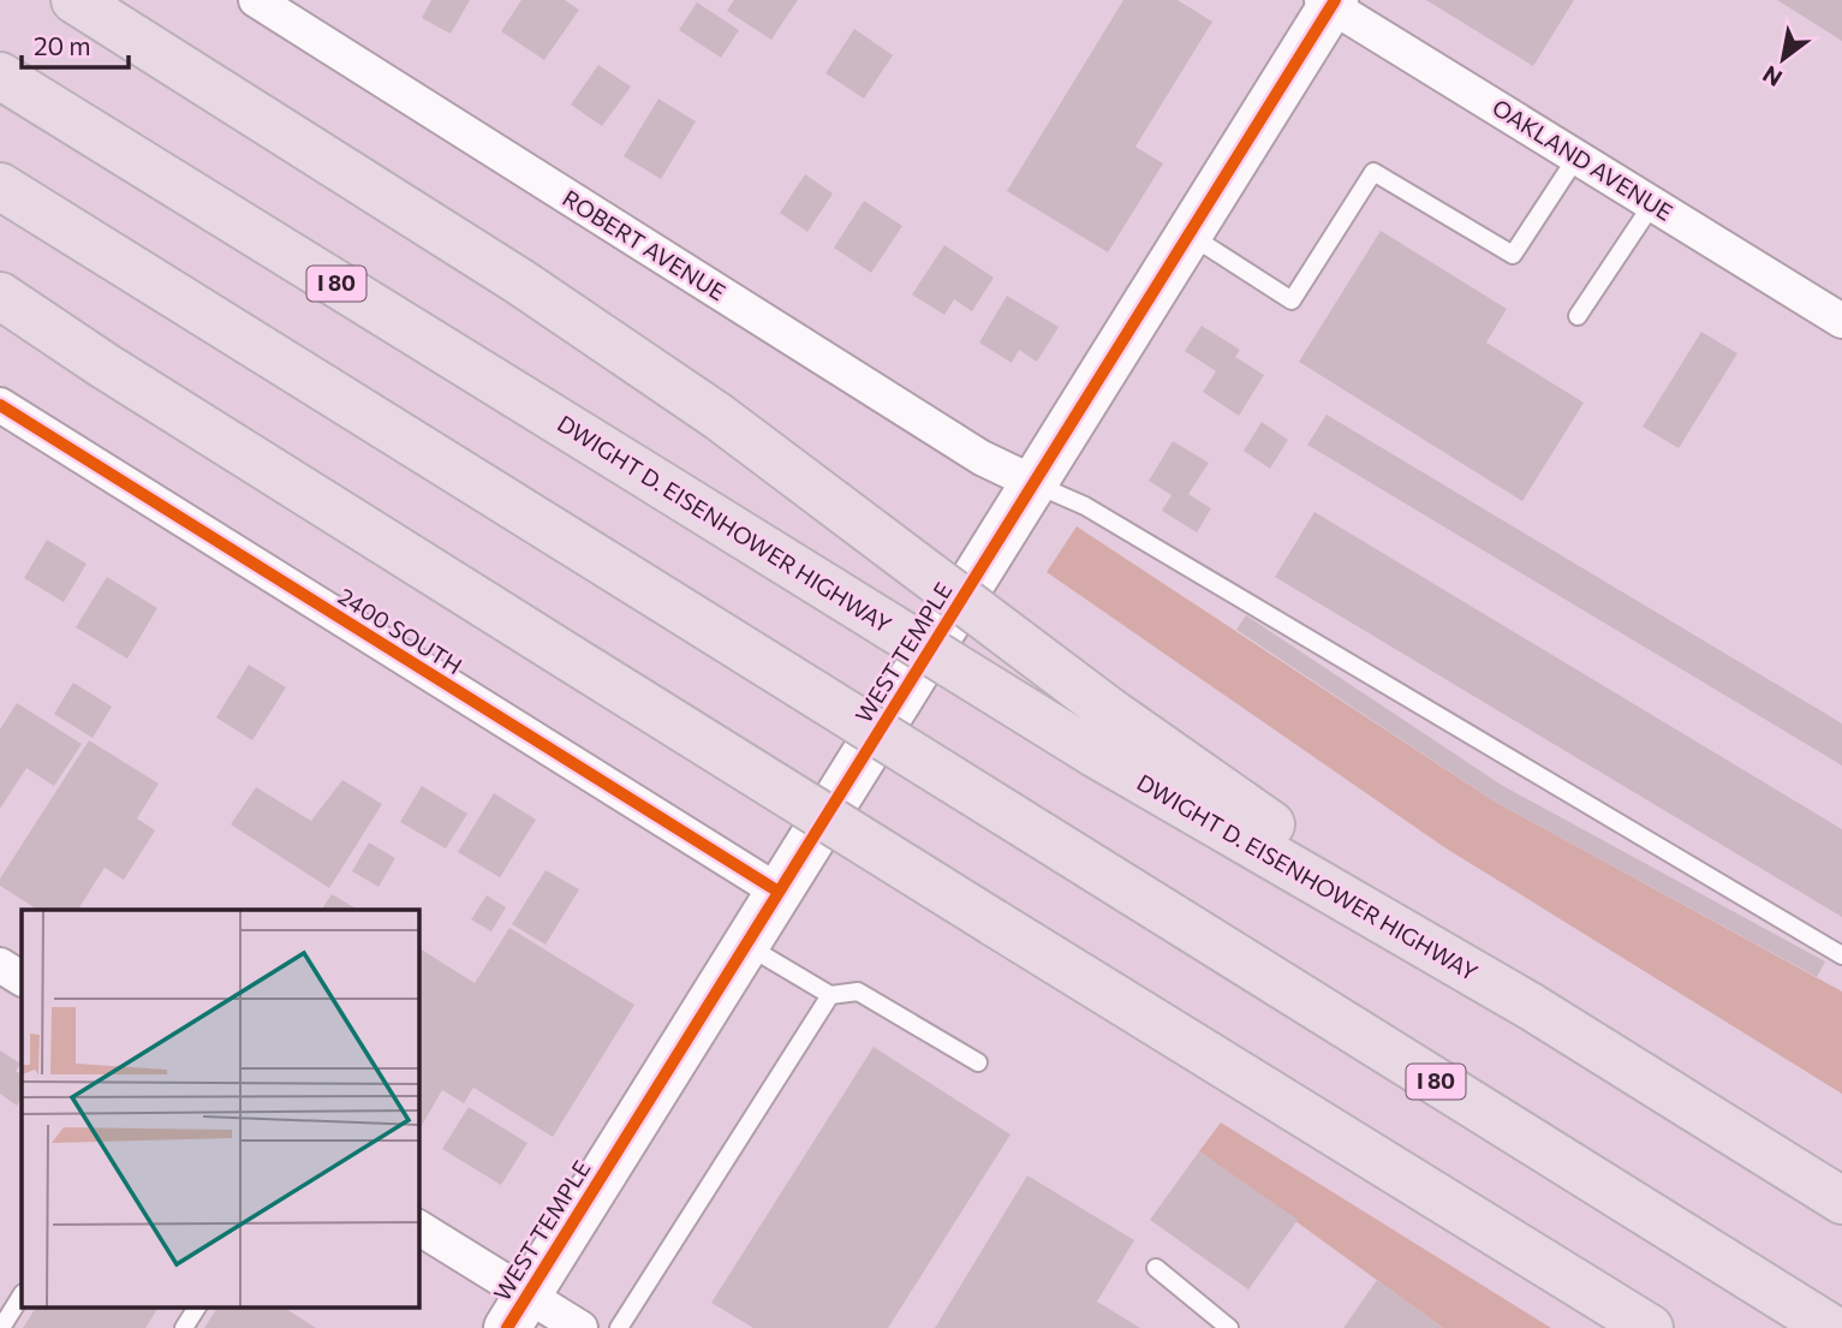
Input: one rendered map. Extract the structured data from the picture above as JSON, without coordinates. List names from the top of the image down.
{
  "streets": {
    "highway": ["I 80", "DWIGHT D. EISENHOWER HIGHWAY"],
    "street": [
      "OAKLAND AVENUE",
      "ROBERT AVENUE",
      "2400 SOUTH",
      "WEST TEMPLE"
    ]
  },
  "crossings": [
    ["OAKLAND AVENUE", "WEST TEMPLE"],
    ["ROBERT AVENUE", "WEST TEMPLE"],
    ["2400 SOUTH", "WEST TEMPLE"]
  ],
  "scale_bar": "20 m",
  "north": "bottom left"
}
